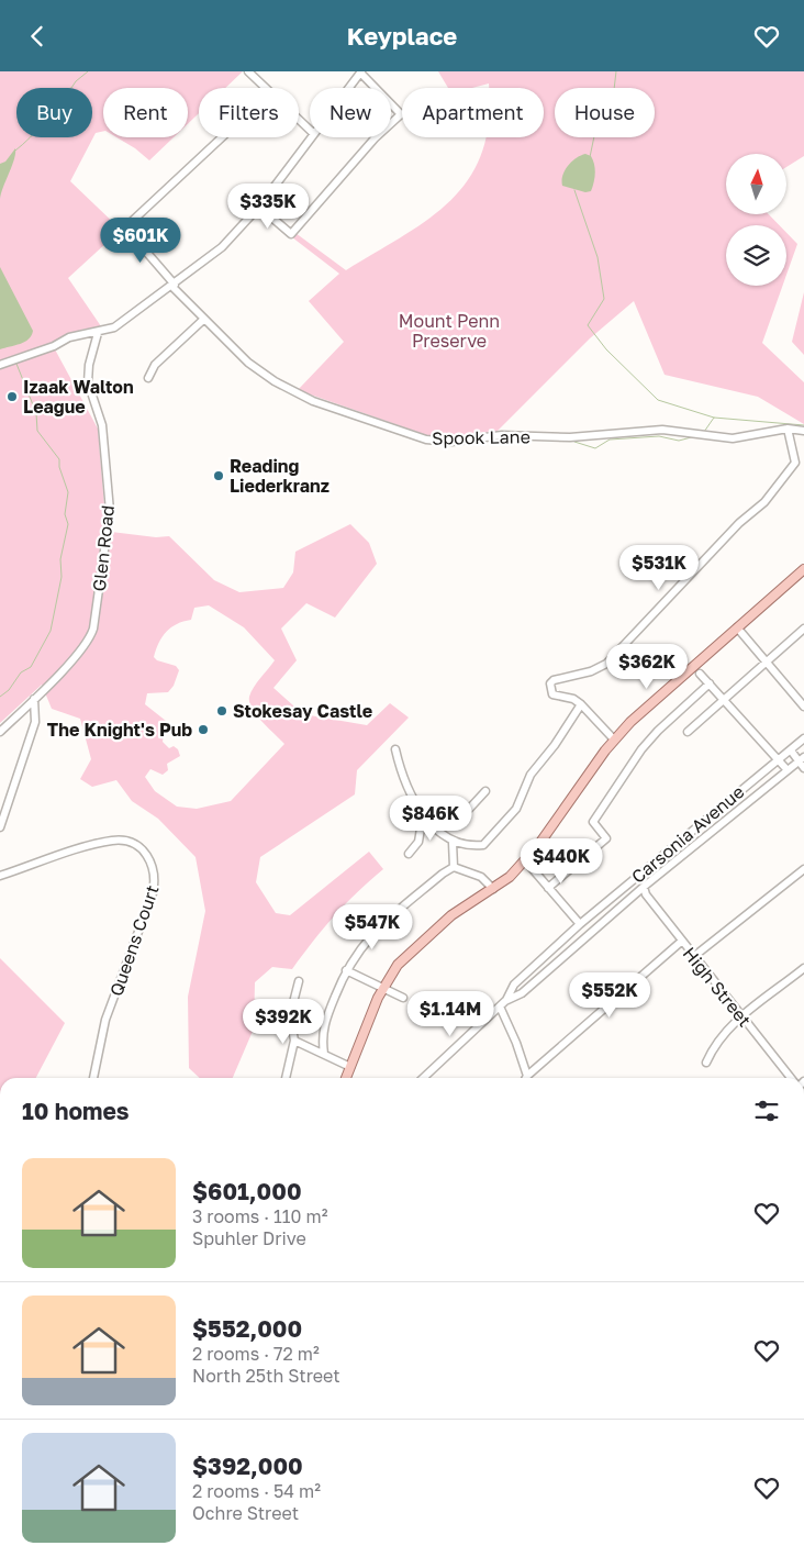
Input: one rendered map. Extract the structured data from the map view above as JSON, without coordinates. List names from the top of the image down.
{
  "streets": {
    "street": [
      "Spook Lane",
      "Glen Road",
      "Carsonia Avenue",
      "Queens Court",
      "High Street"
    ]
  },
  "crossings": [
    ["Carsonia Avenue", "High Street"]
  ],
  "parks": ["Mount Penn Preserve"],
  "places": [
    "Izaak Walton League",
    "Reading Liederkranz",
    "Stokesay Castle",
    "The Knight's Pub"
  ],
  "north": "top",
  "page": {
    "header": "Keyplace",
    "chip": [
      "Buy",
      "Rent",
      "Filters",
      "New",
      "Apartment",
      "House"
    ],
    "price": [
      "$335K",
      "$601K",
      "$531K",
      "$362K",
      "$846K",
      "$440K",
      "$547K",
      "$552K",
      "$1.14M",
      "$392K"
    ],
    "heading": "10 homes",
    "list": [
      {
        "name": "$601,000",
        "note": "3 rooms · 110 m² · Spuhler Drive"
      },
      {
        "name": "$552,000",
        "note": "2 rooms · 72 m² · North 25th Street"
      },
      {
        "name": "$392,000",
        "note": "2 rooms · 54 m² · Ochre Street"
      }
    ]
  }
}
